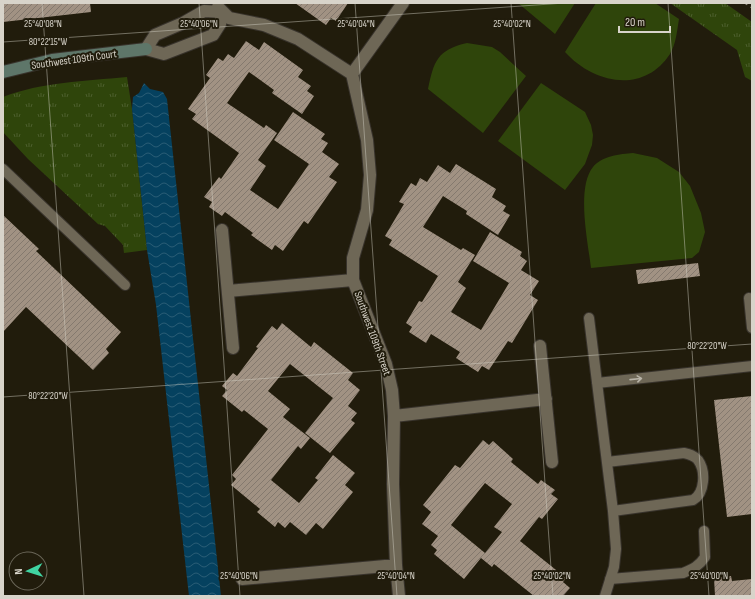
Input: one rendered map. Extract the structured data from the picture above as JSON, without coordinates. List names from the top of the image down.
{
  "streets": {
    "street": ["Southwest 109th Court", "Southwest 109th Street"]
  },
  "scale_bar": "20 m",
  "north": "left",
  "coordinates": [
    "25°40'08\"N",
    "25°40'06\"N",
    "25°40'04\"N",
    "25°40'02\"N",
    "80°22'15\"W",
    "80°22'20\"W",
    "25°40'00\"N"
  ]
}
